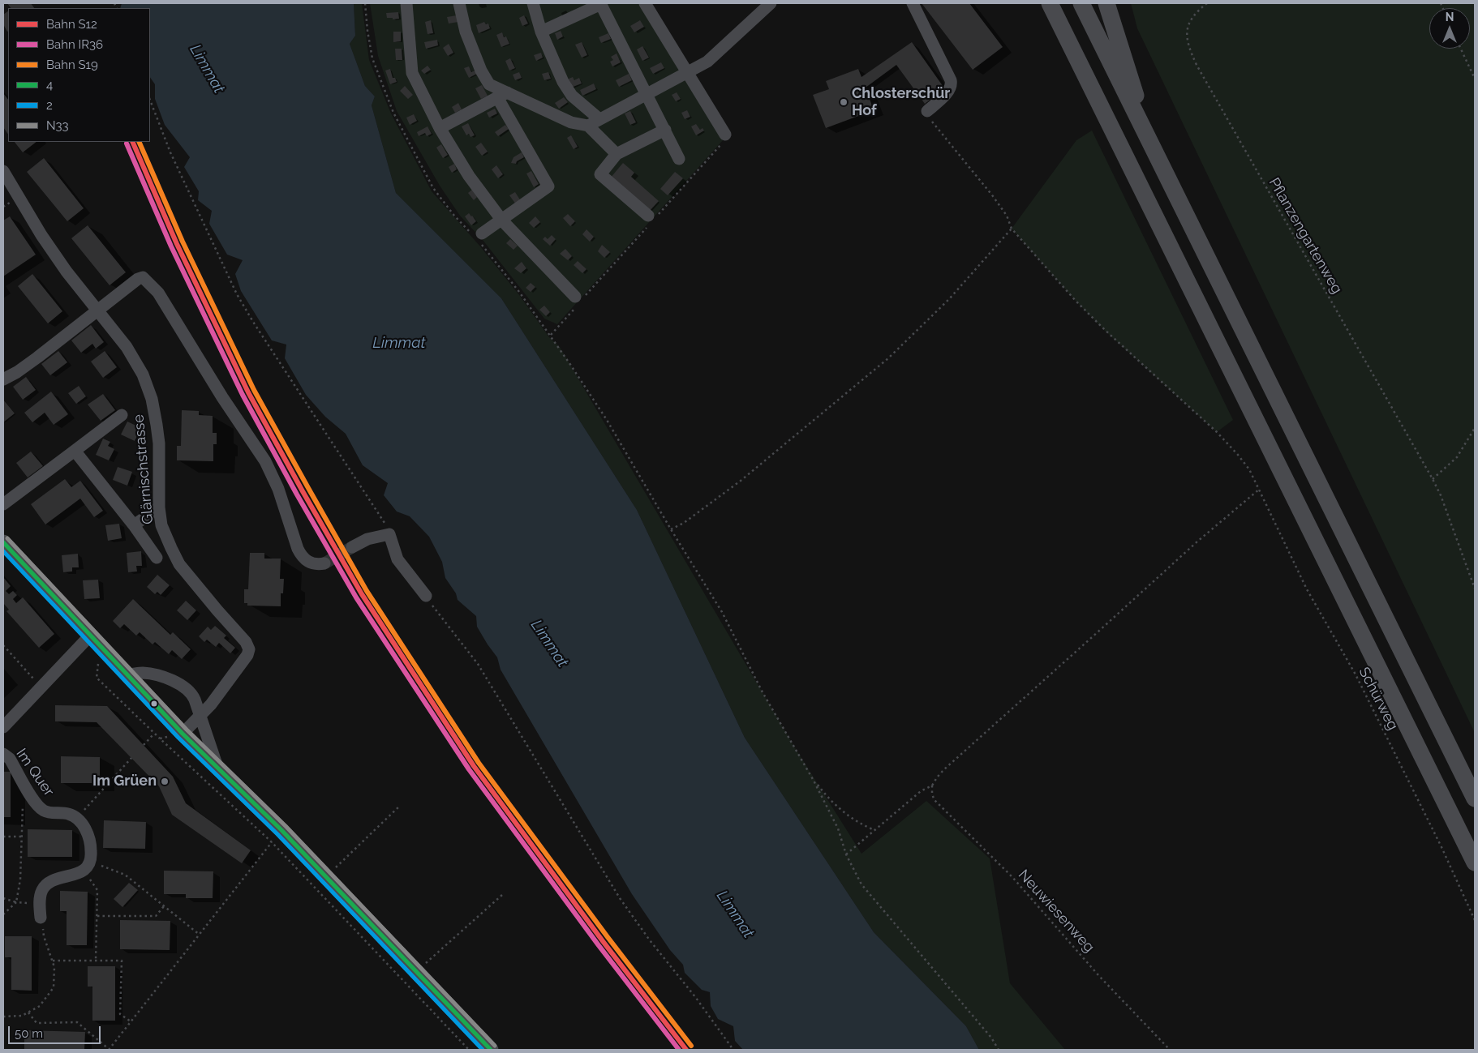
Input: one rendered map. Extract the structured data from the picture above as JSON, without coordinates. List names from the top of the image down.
{
  "streets": {
    "street": ["Glärnischstrasse", "Im Quer"],
    "path": ["Pflanzengartenweg", "Schürweg", "Neuwiesenweg"]
  },
  "water": ["Limmat"],
  "places": ["Chlosterschür Hof", "Im Grüen"],
  "lines": [
    "rail line S12",
    "rail line S19",
    "rail line IR36",
    "transit line N33",
    "transit line 4",
    "transit line 2"
  ],
  "legend": [
    "Bahn S12",
    "Bahn IR36",
    "Bahn S19",
    "4",
    "2",
    "N33"
  ],
  "scale_bar": "50 m",
  "north": "top"
}
